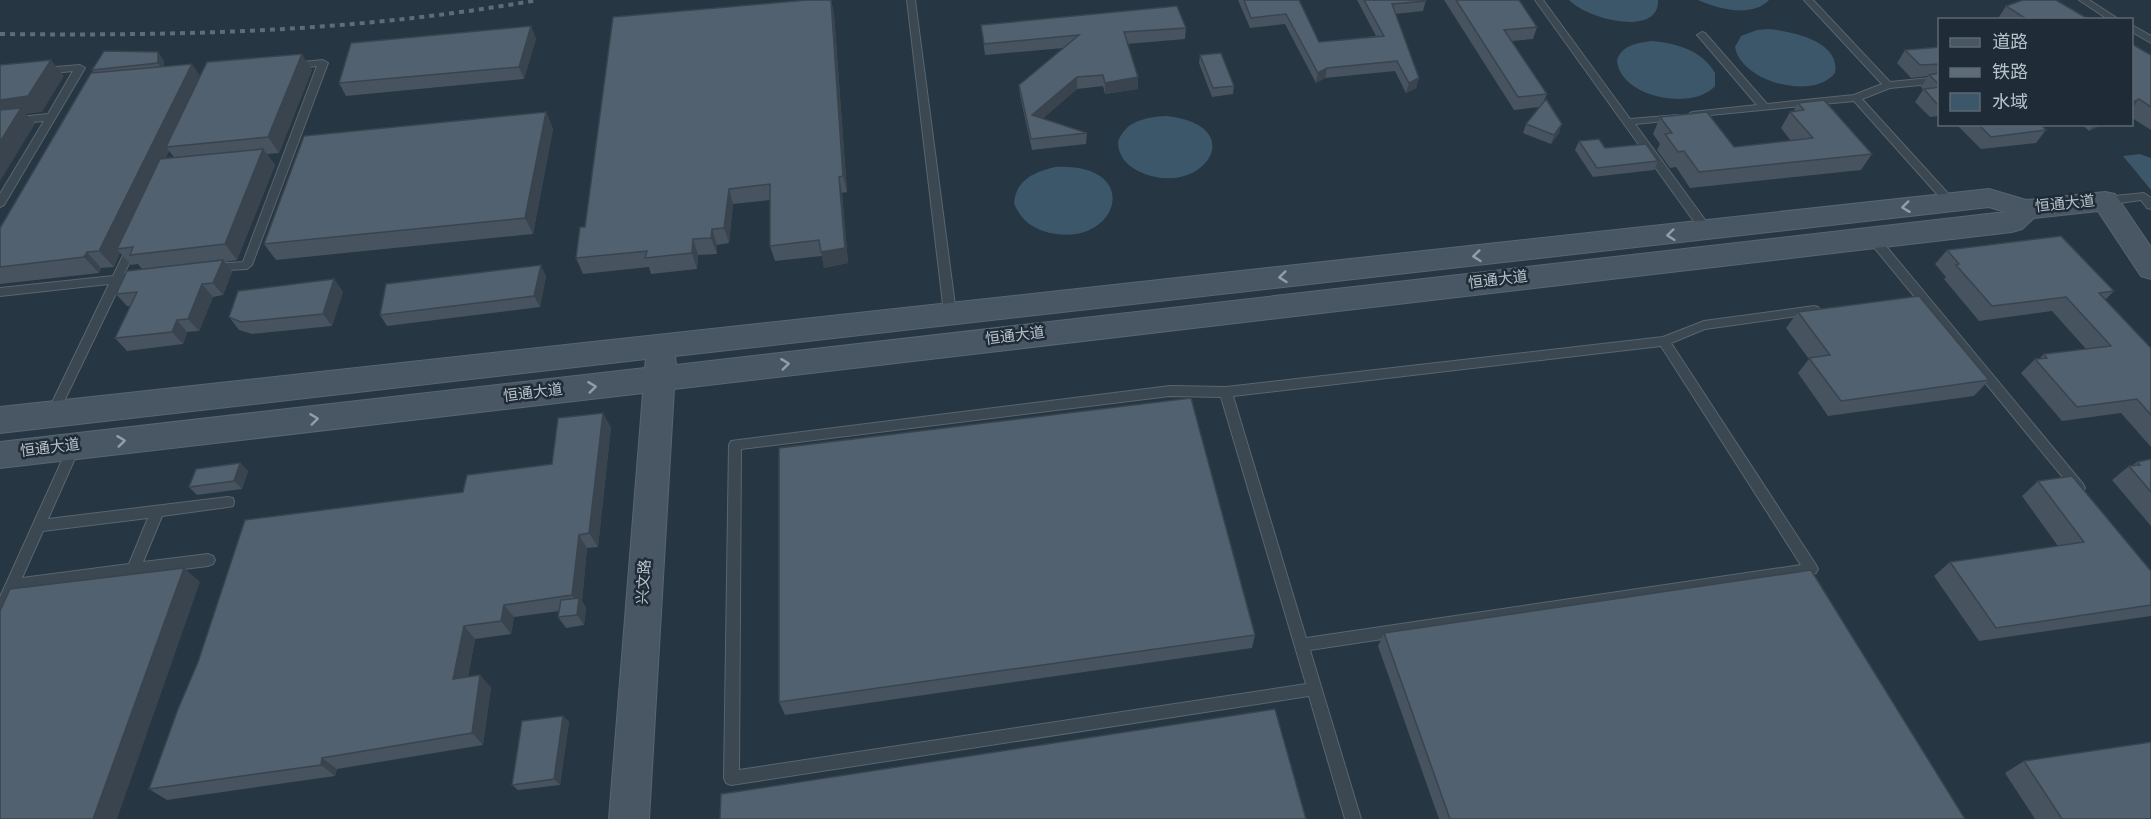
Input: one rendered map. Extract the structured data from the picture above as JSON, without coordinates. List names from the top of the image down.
{
  "streets": {
    "main road": ["恒通大道", "兴文路"]
  },
  "crossings": [
    ["恒通大道", "兴文路"]
  ],
  "legend": ["道路", "铁路", "水域"]
}
